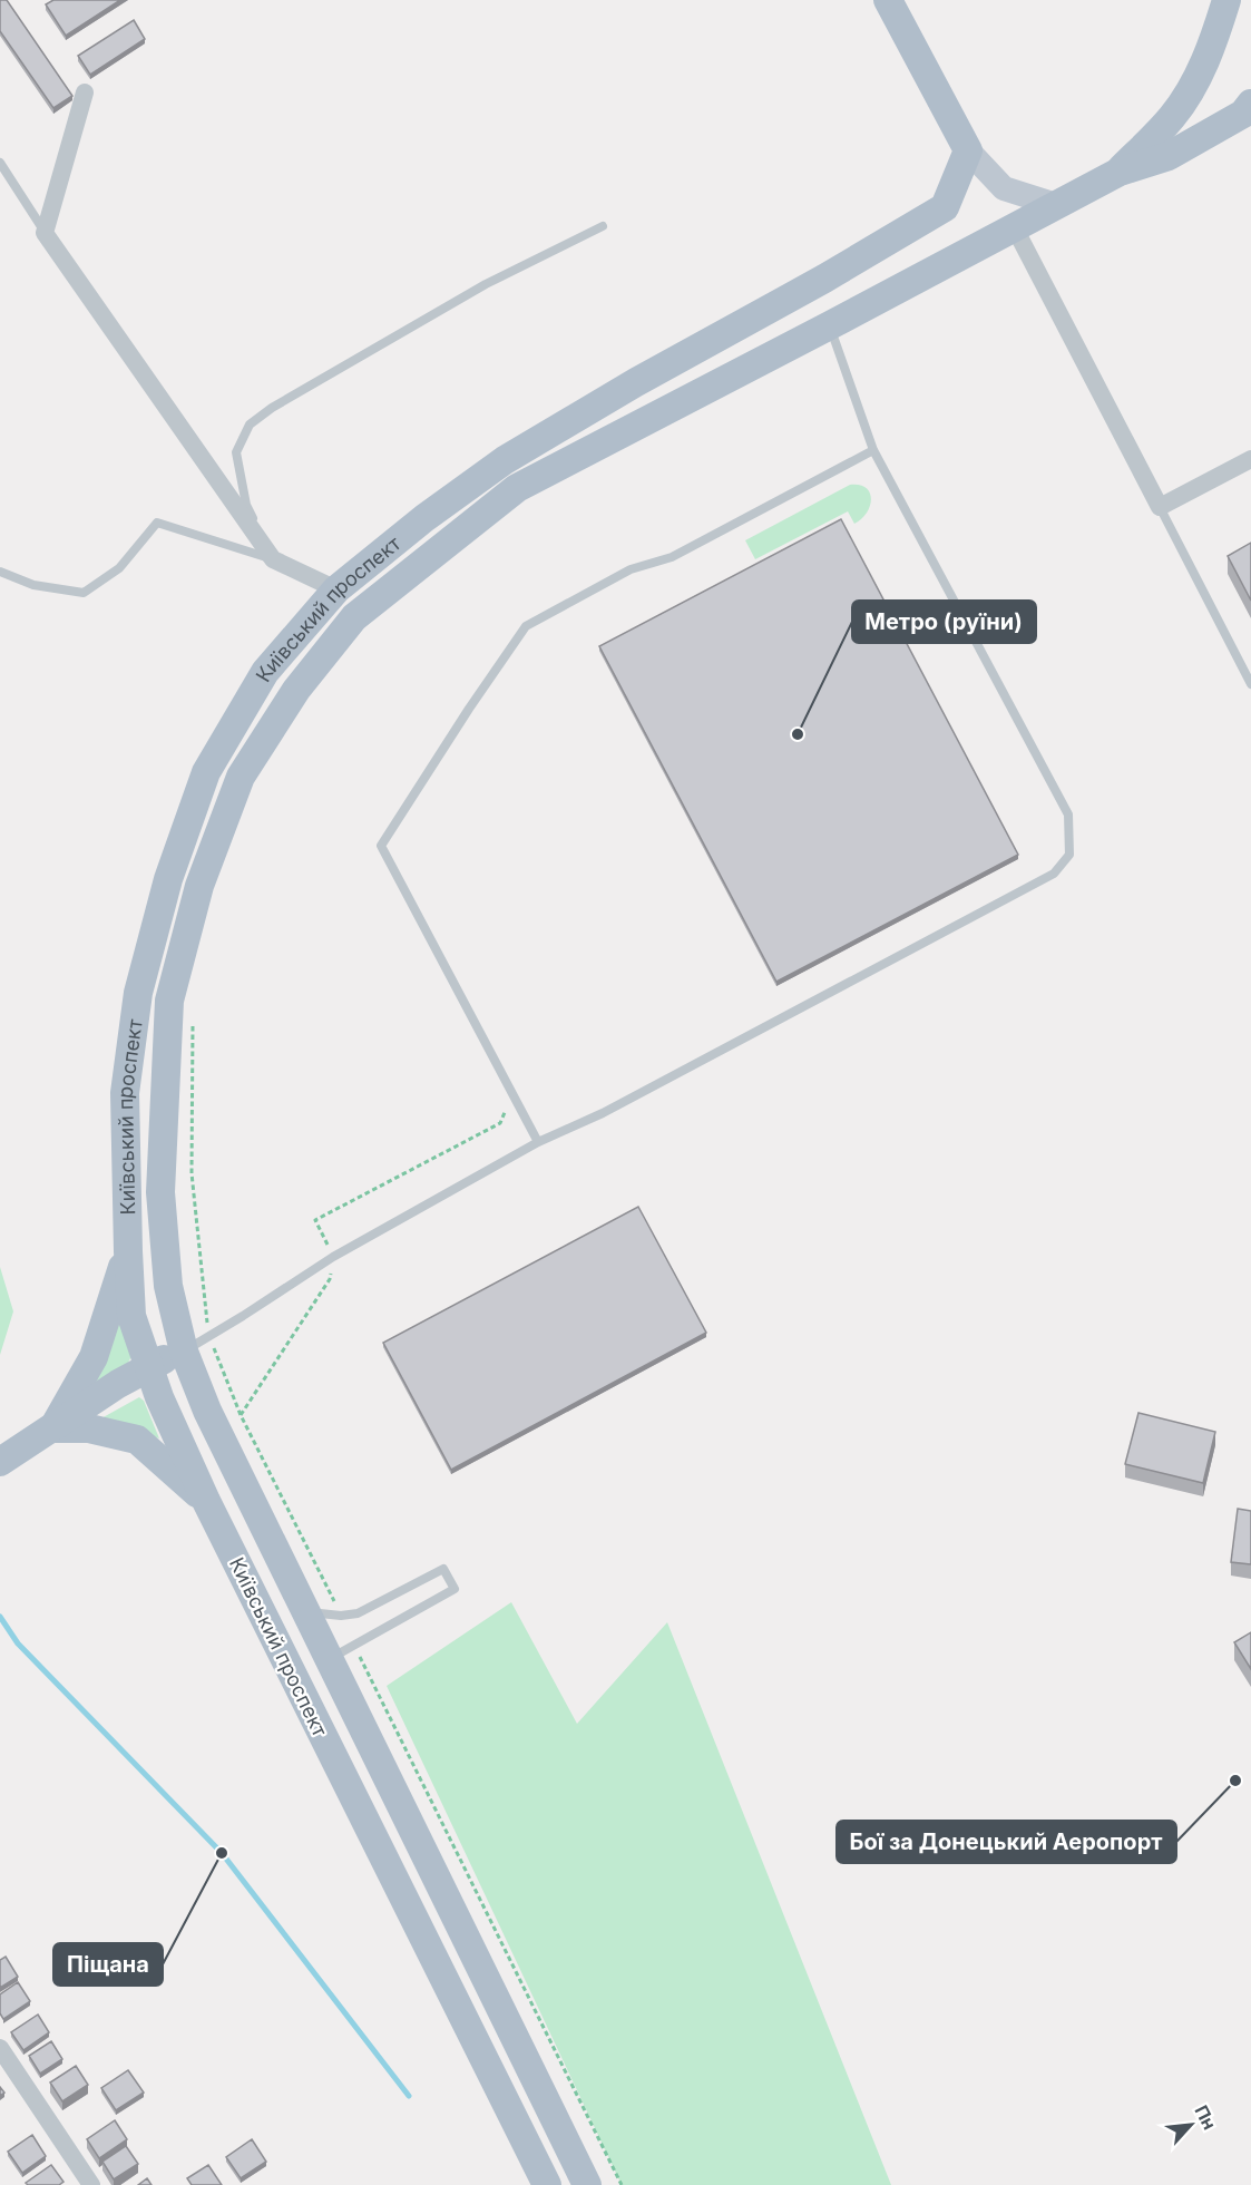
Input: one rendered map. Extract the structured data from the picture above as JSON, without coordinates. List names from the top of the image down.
{
  "streets": {
    "main road": ["Київський проспект"]
  },
  "places": ["Метро (руїни)", "Бої за Донецький Аеропорт", "Піщана"],
  "north": "top right"
}
